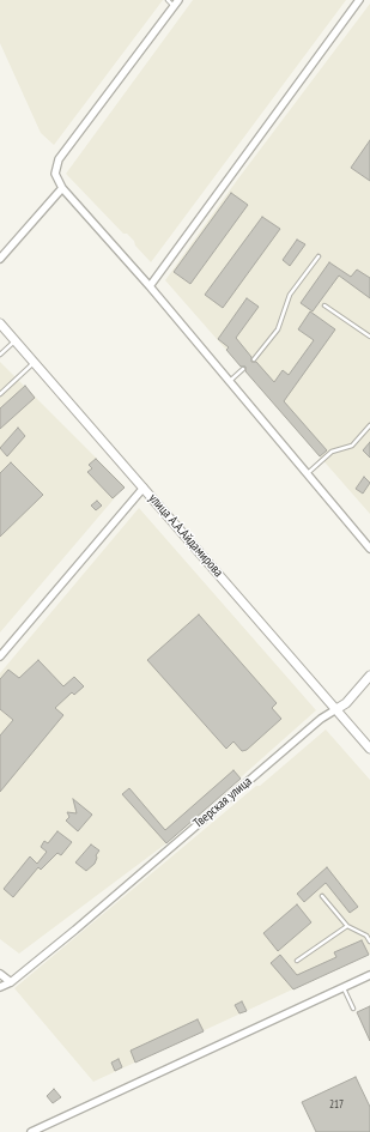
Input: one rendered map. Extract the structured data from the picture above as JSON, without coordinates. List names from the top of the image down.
{
  "streets": {
    "main road": ["улица А.А.Айдамирова", "Тверская улица"]
  },
  "crossings": [
    ["улица А.А.Айдамирова", "Тверская улица"]
  ],
  "house_numbers": ["217"]
}
